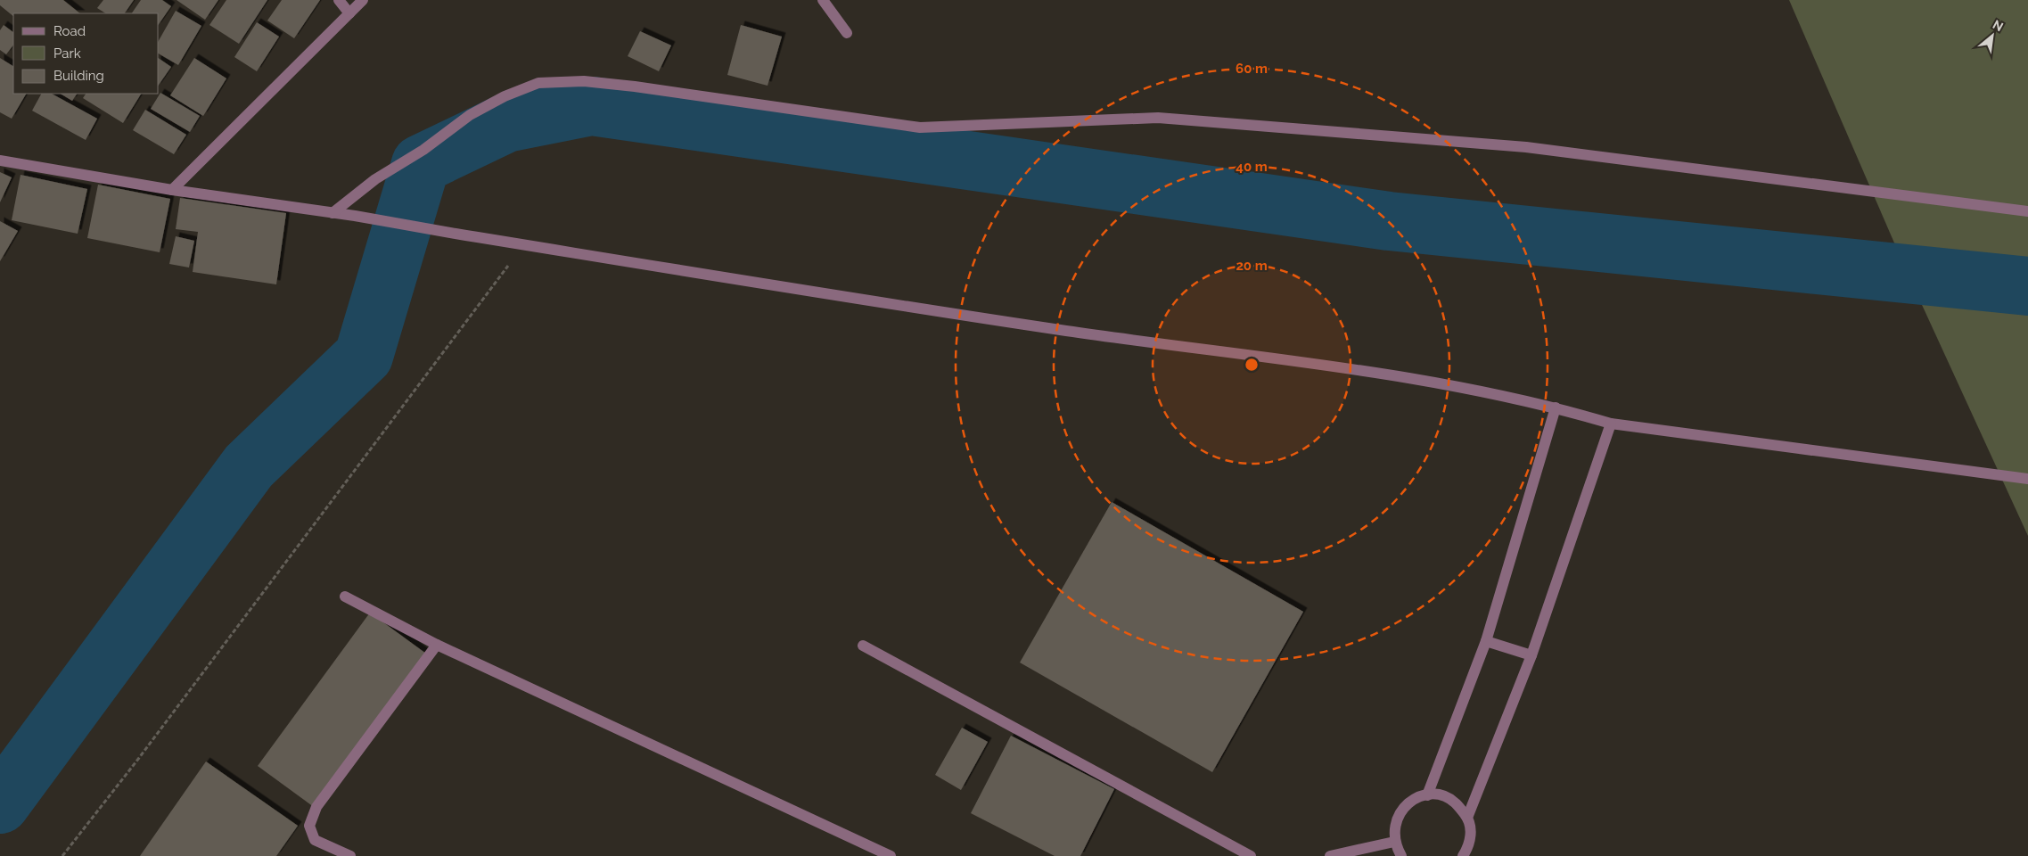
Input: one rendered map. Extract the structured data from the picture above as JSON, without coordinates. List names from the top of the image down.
{
  "legend": ["Road", "Park", "Building"],
  "north": "top right",
  "rings": ["60 m", "40 m", "20 m"]
}
